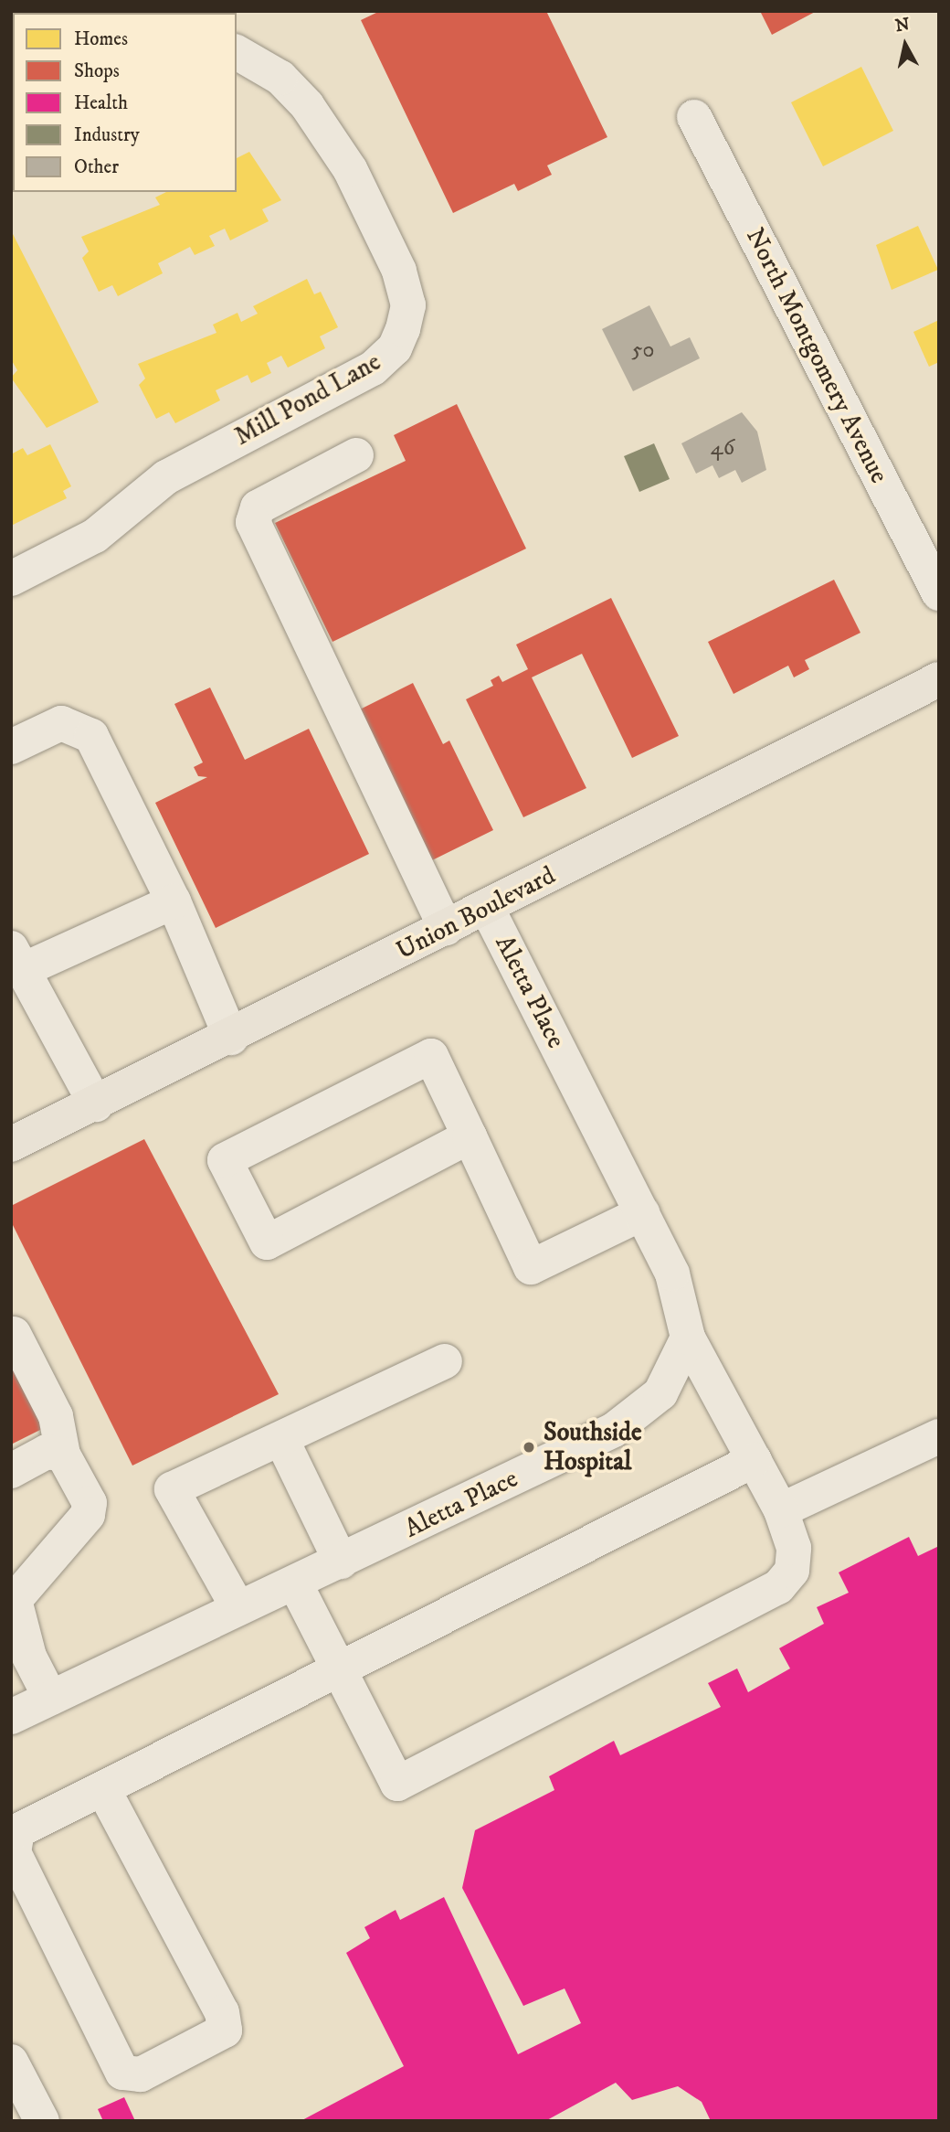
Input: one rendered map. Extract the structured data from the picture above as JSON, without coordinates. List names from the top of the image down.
{
  "streets": {
    "main road": ["Union Boulevard"],
    "street": ["North Montgomery Avenue", "Mill Pond Lane", "Aletta Place"]
  },
  "crossings": [
    ["Union Boulevard", "Aletta Place"]
  ],
  "places": ["Southside Hospital"],
  "house_numbers": ["50", "46"],
  "legend": [
    "Homes",
    "Shops",
    "Health",
    "Industry",
    "Other"
  ],
  "north": "top"
}
